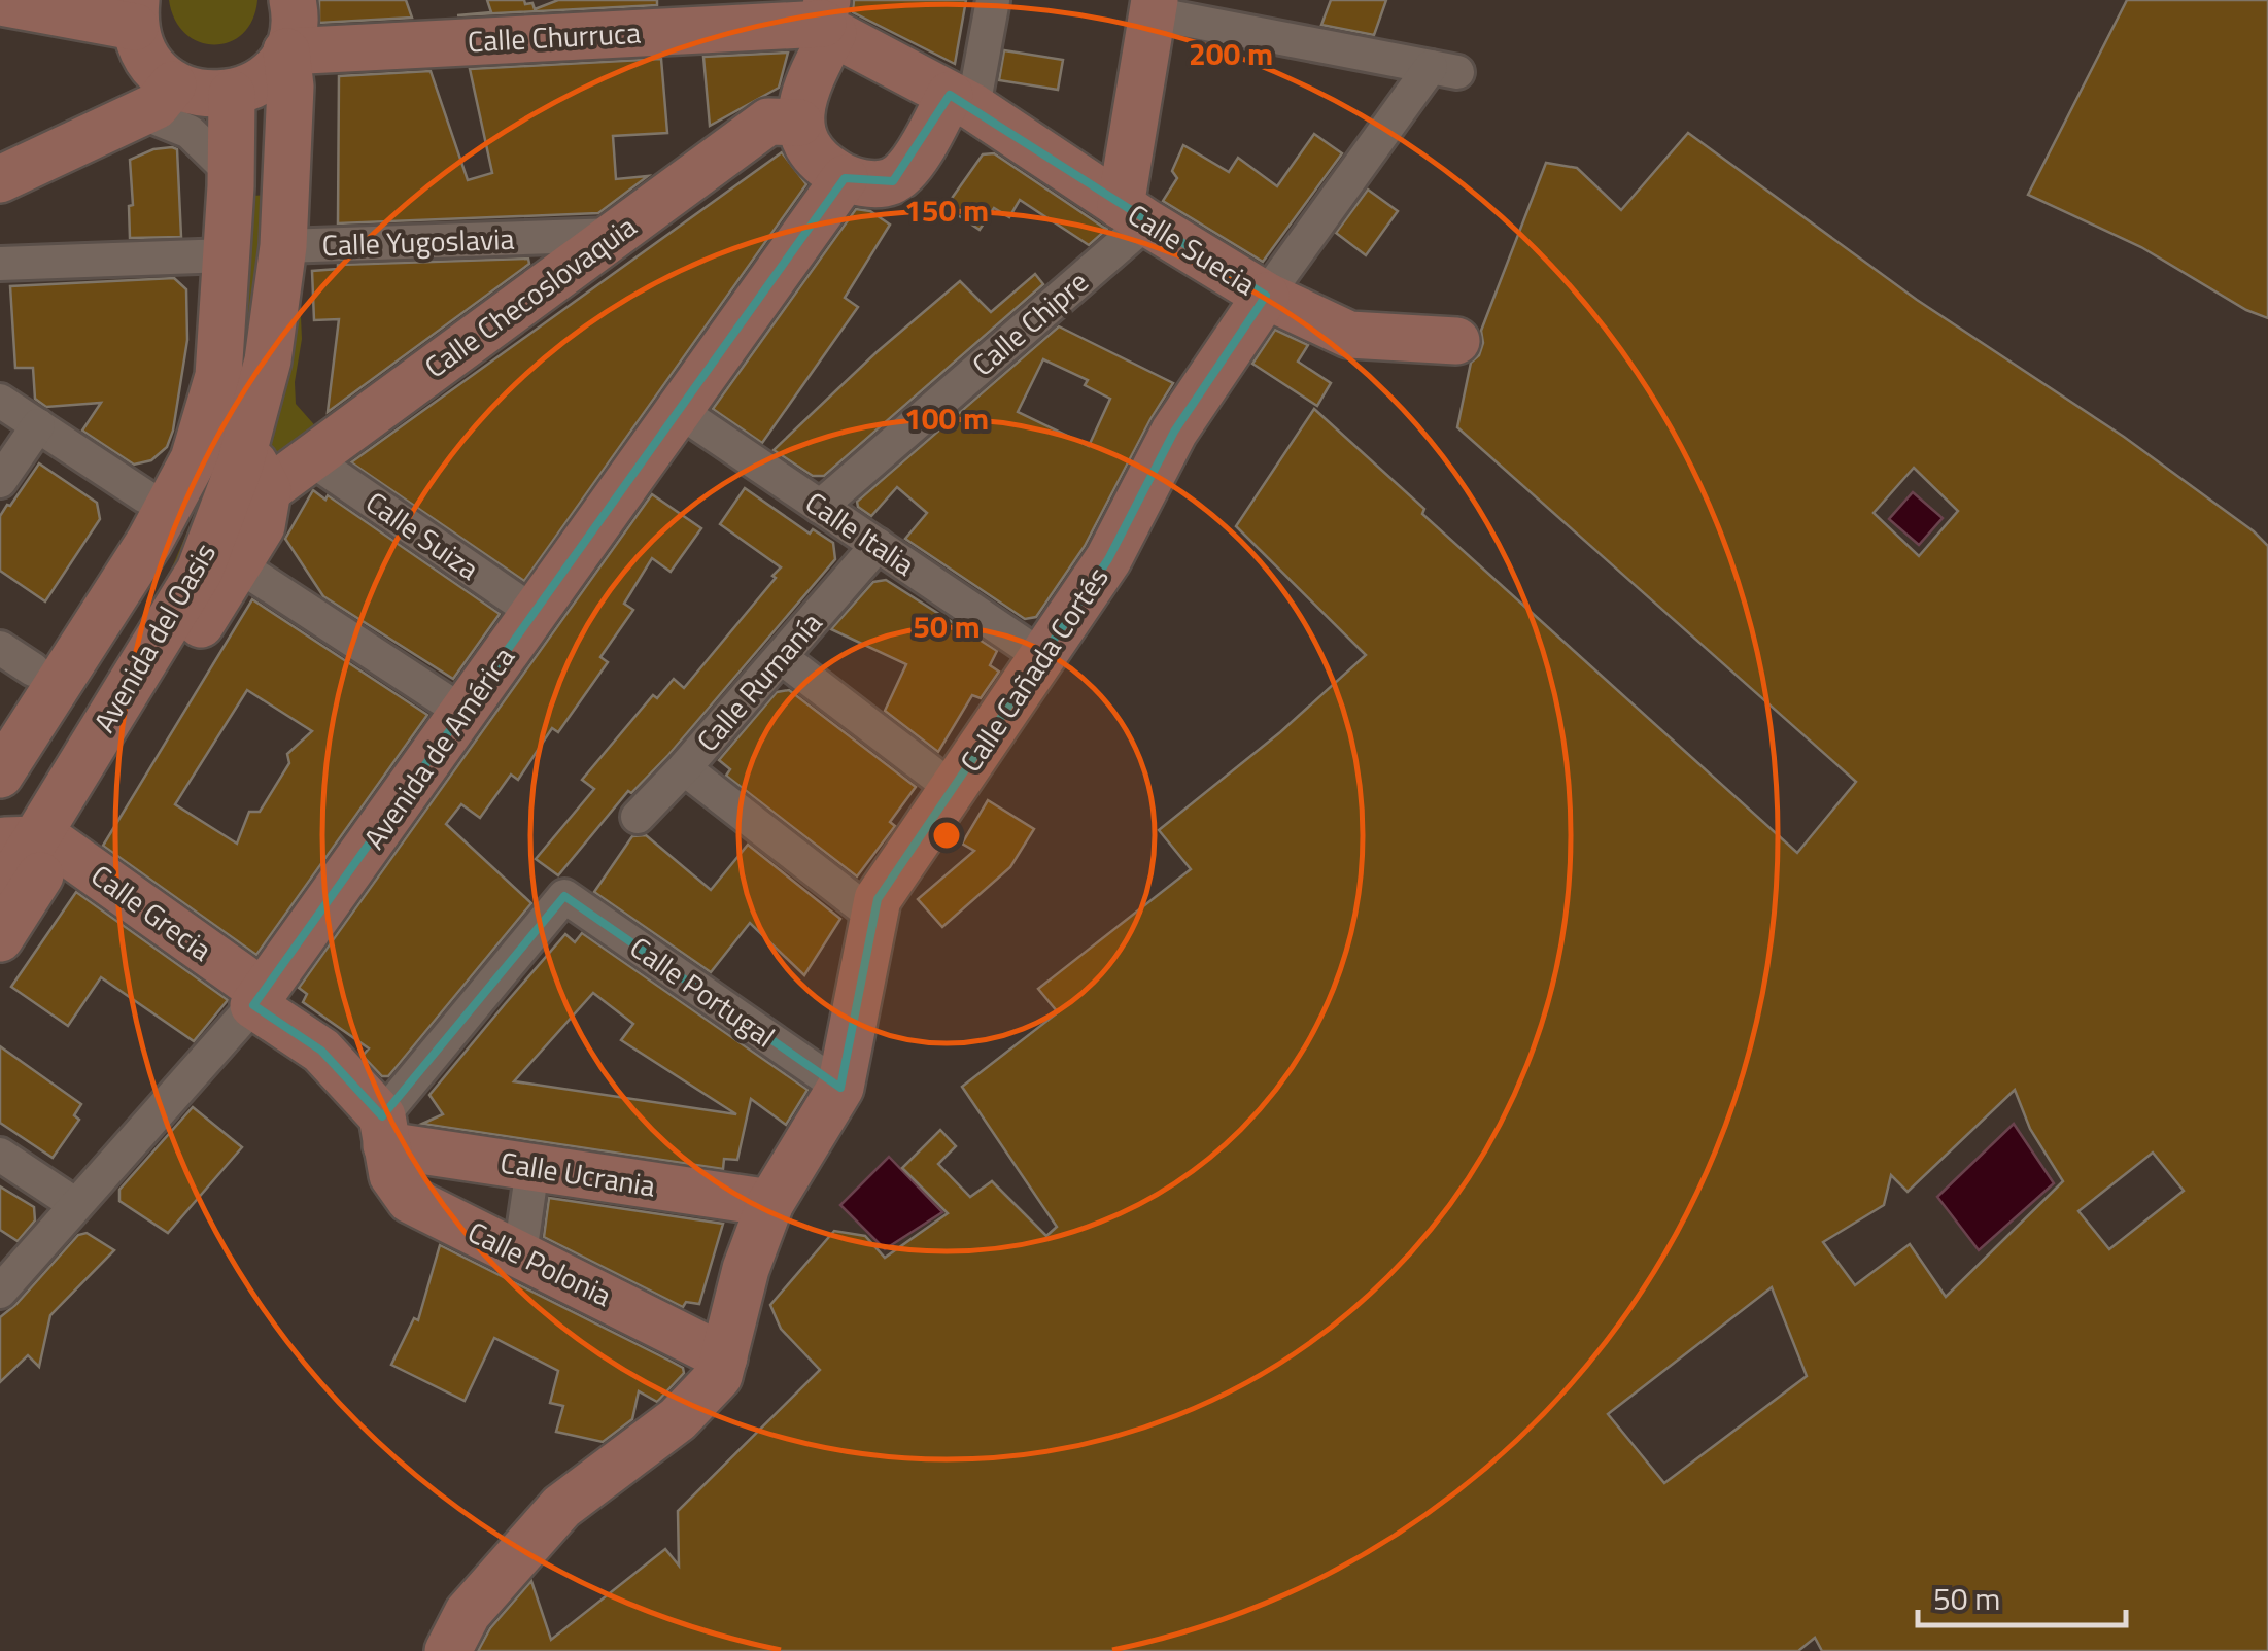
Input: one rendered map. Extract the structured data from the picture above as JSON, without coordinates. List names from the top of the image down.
{
  "streets": {
    "street": [
      "Calle Churruca",
      "Calle Yugoslavia",
      "Calle Suecia",
      "Calle Checoslovaquia",
      "Calle Chipre",
      "Calle Italia",
      "Calle Suiza",
      "Avenida del Oasis",
      "Calle Cañada Cortés",
      "Calle Rumanía",
      "Avenida de América",
      "Calle Grecia",
      "Calle Portugal",
      "Calle Ucrania",
      "Calle Polonia"
    ]
  },
  "crossings": [
    ["Calle Churruca", "Calle Suecia"],
    ["Calle Churruca", "Avenida del Oasis"],
    ["Calle Yugoslavia", "Calle Checoslovaquia"],
    ["Calle Yugoslavia", "Avenida del Oasis"],
    ["Calle Suecia", "Calle Chipre"],
    ["Calle Suecia", "Calle Cañada Cortés"],
    ["Calle Checoslovaquia", "Calle Suiza"],
    ["Calle Chipre", "Calle Italia"],
    ["Calle Italia", "Calle Cañada Cortés"],
    ["Calle Italia", "Calle Rumanía"],
    ["Calle Italia", "Avenida de América"],
    ["Calle Suiza", "Avenida de América"],
    ["Avenida del Oasis", "Calle Grecia"],
    ["Calle Cañada Cortés", "Calle Portugal"],
    ["Calle Cañada Cortés", "Calle Ucrania"],
    ["Calle Cañada Cortés", "Calle Polonia"],
    ["Avenida de América", "Calle Grecia"],
    ["Calle Grecia", "Calle Portugal"],
    ["Calle Grecia", "Calle Ucrania"],
    ["Calle Grecia", "Calle Polonia"],
    ["Calle Portugal", "Calle Ucrania"],
    ["Calle Portugal", "Calle Polonia"],
    ["Calle Ucrania", "Calle Polonia"]
  ],
  "scale_bar": "50 m",
  "rings": [
    "200 m",
    "150 m",
    "100 m",
    "50 m"
  ]
}
